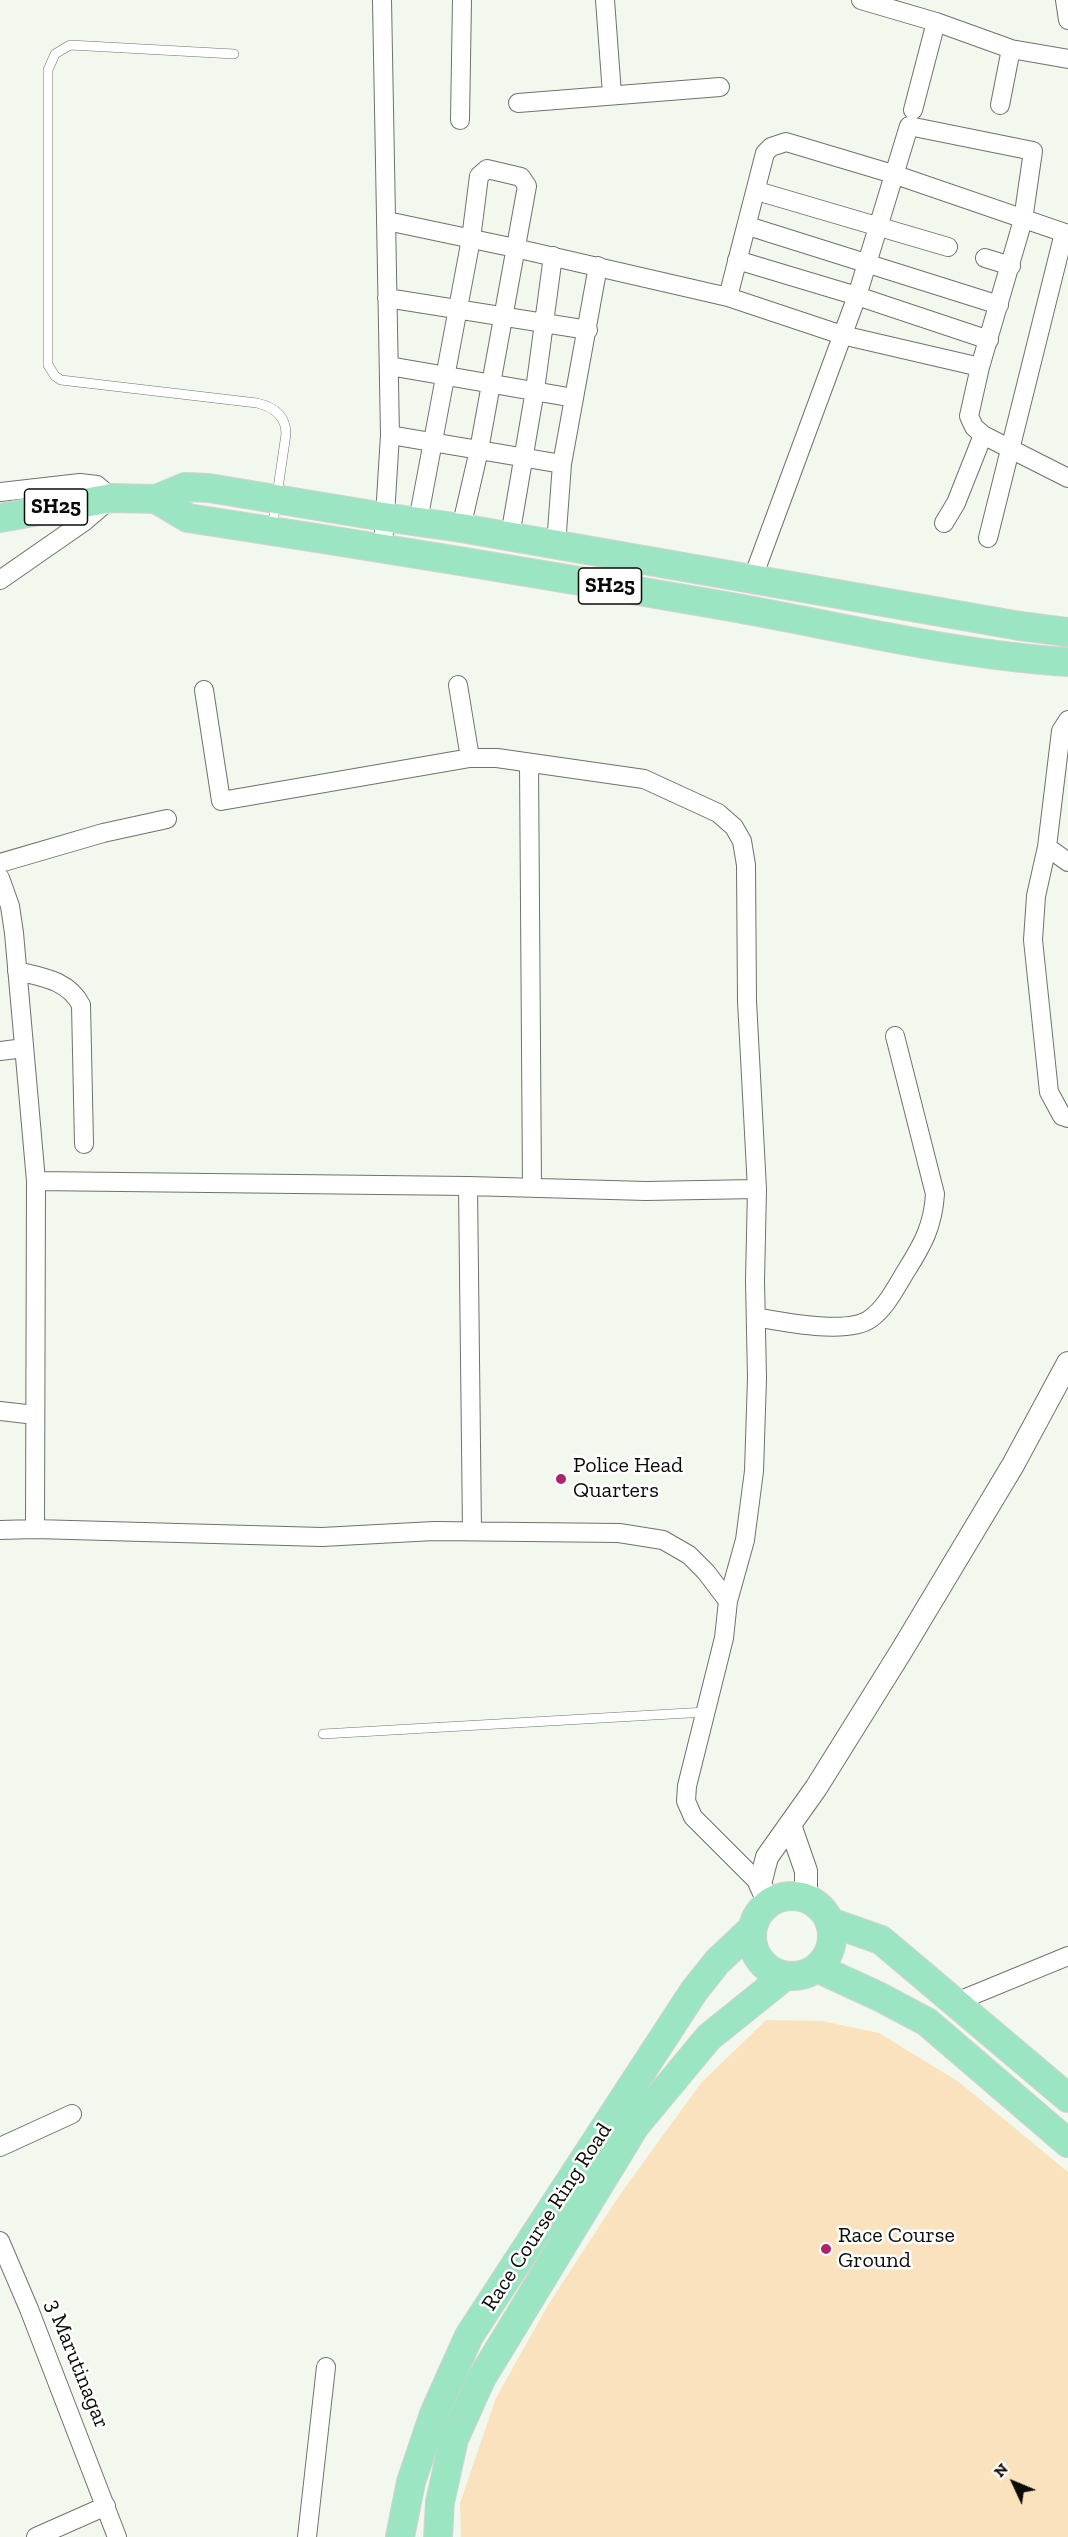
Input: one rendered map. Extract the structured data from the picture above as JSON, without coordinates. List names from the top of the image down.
{
  "streets": {
    "main road": ["SH25", "Race Course Ring Road"],
    "street": ["3 Marutinagar"]
  },
  "places": ["Police Head Quarters", "Race Course Ground"],
  "north": "top left"
}
